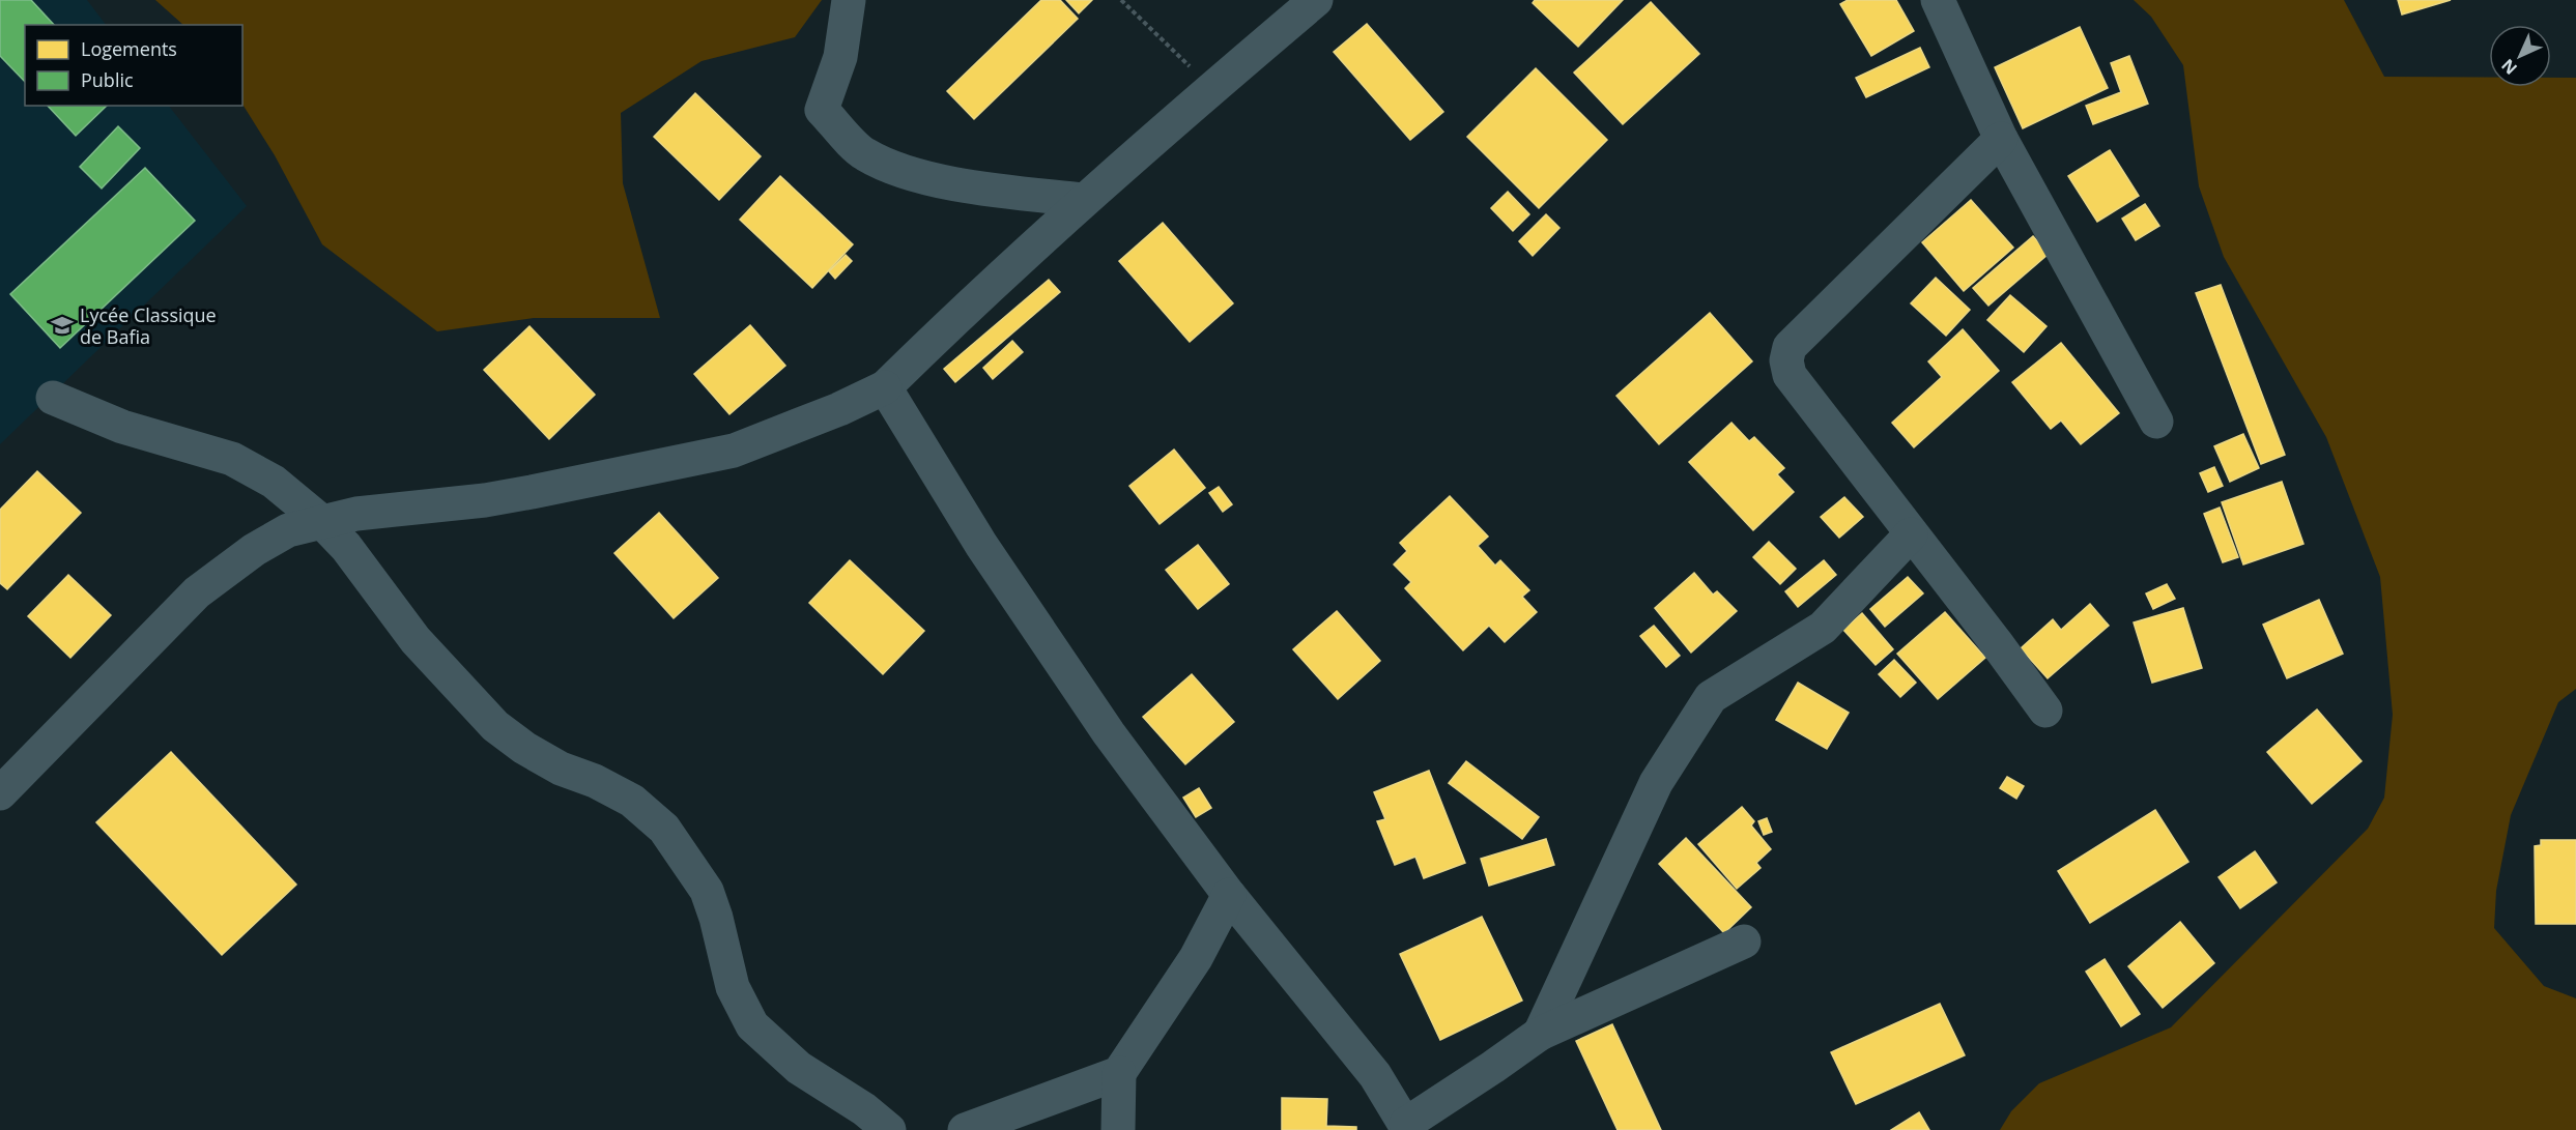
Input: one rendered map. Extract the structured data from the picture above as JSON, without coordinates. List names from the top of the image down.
{
  "places": {
    "school or university": ["Lycée Classique de Bafia"]
  },
  "legend": ["Logements", "Public"],
  "north": "bottom left"
}
